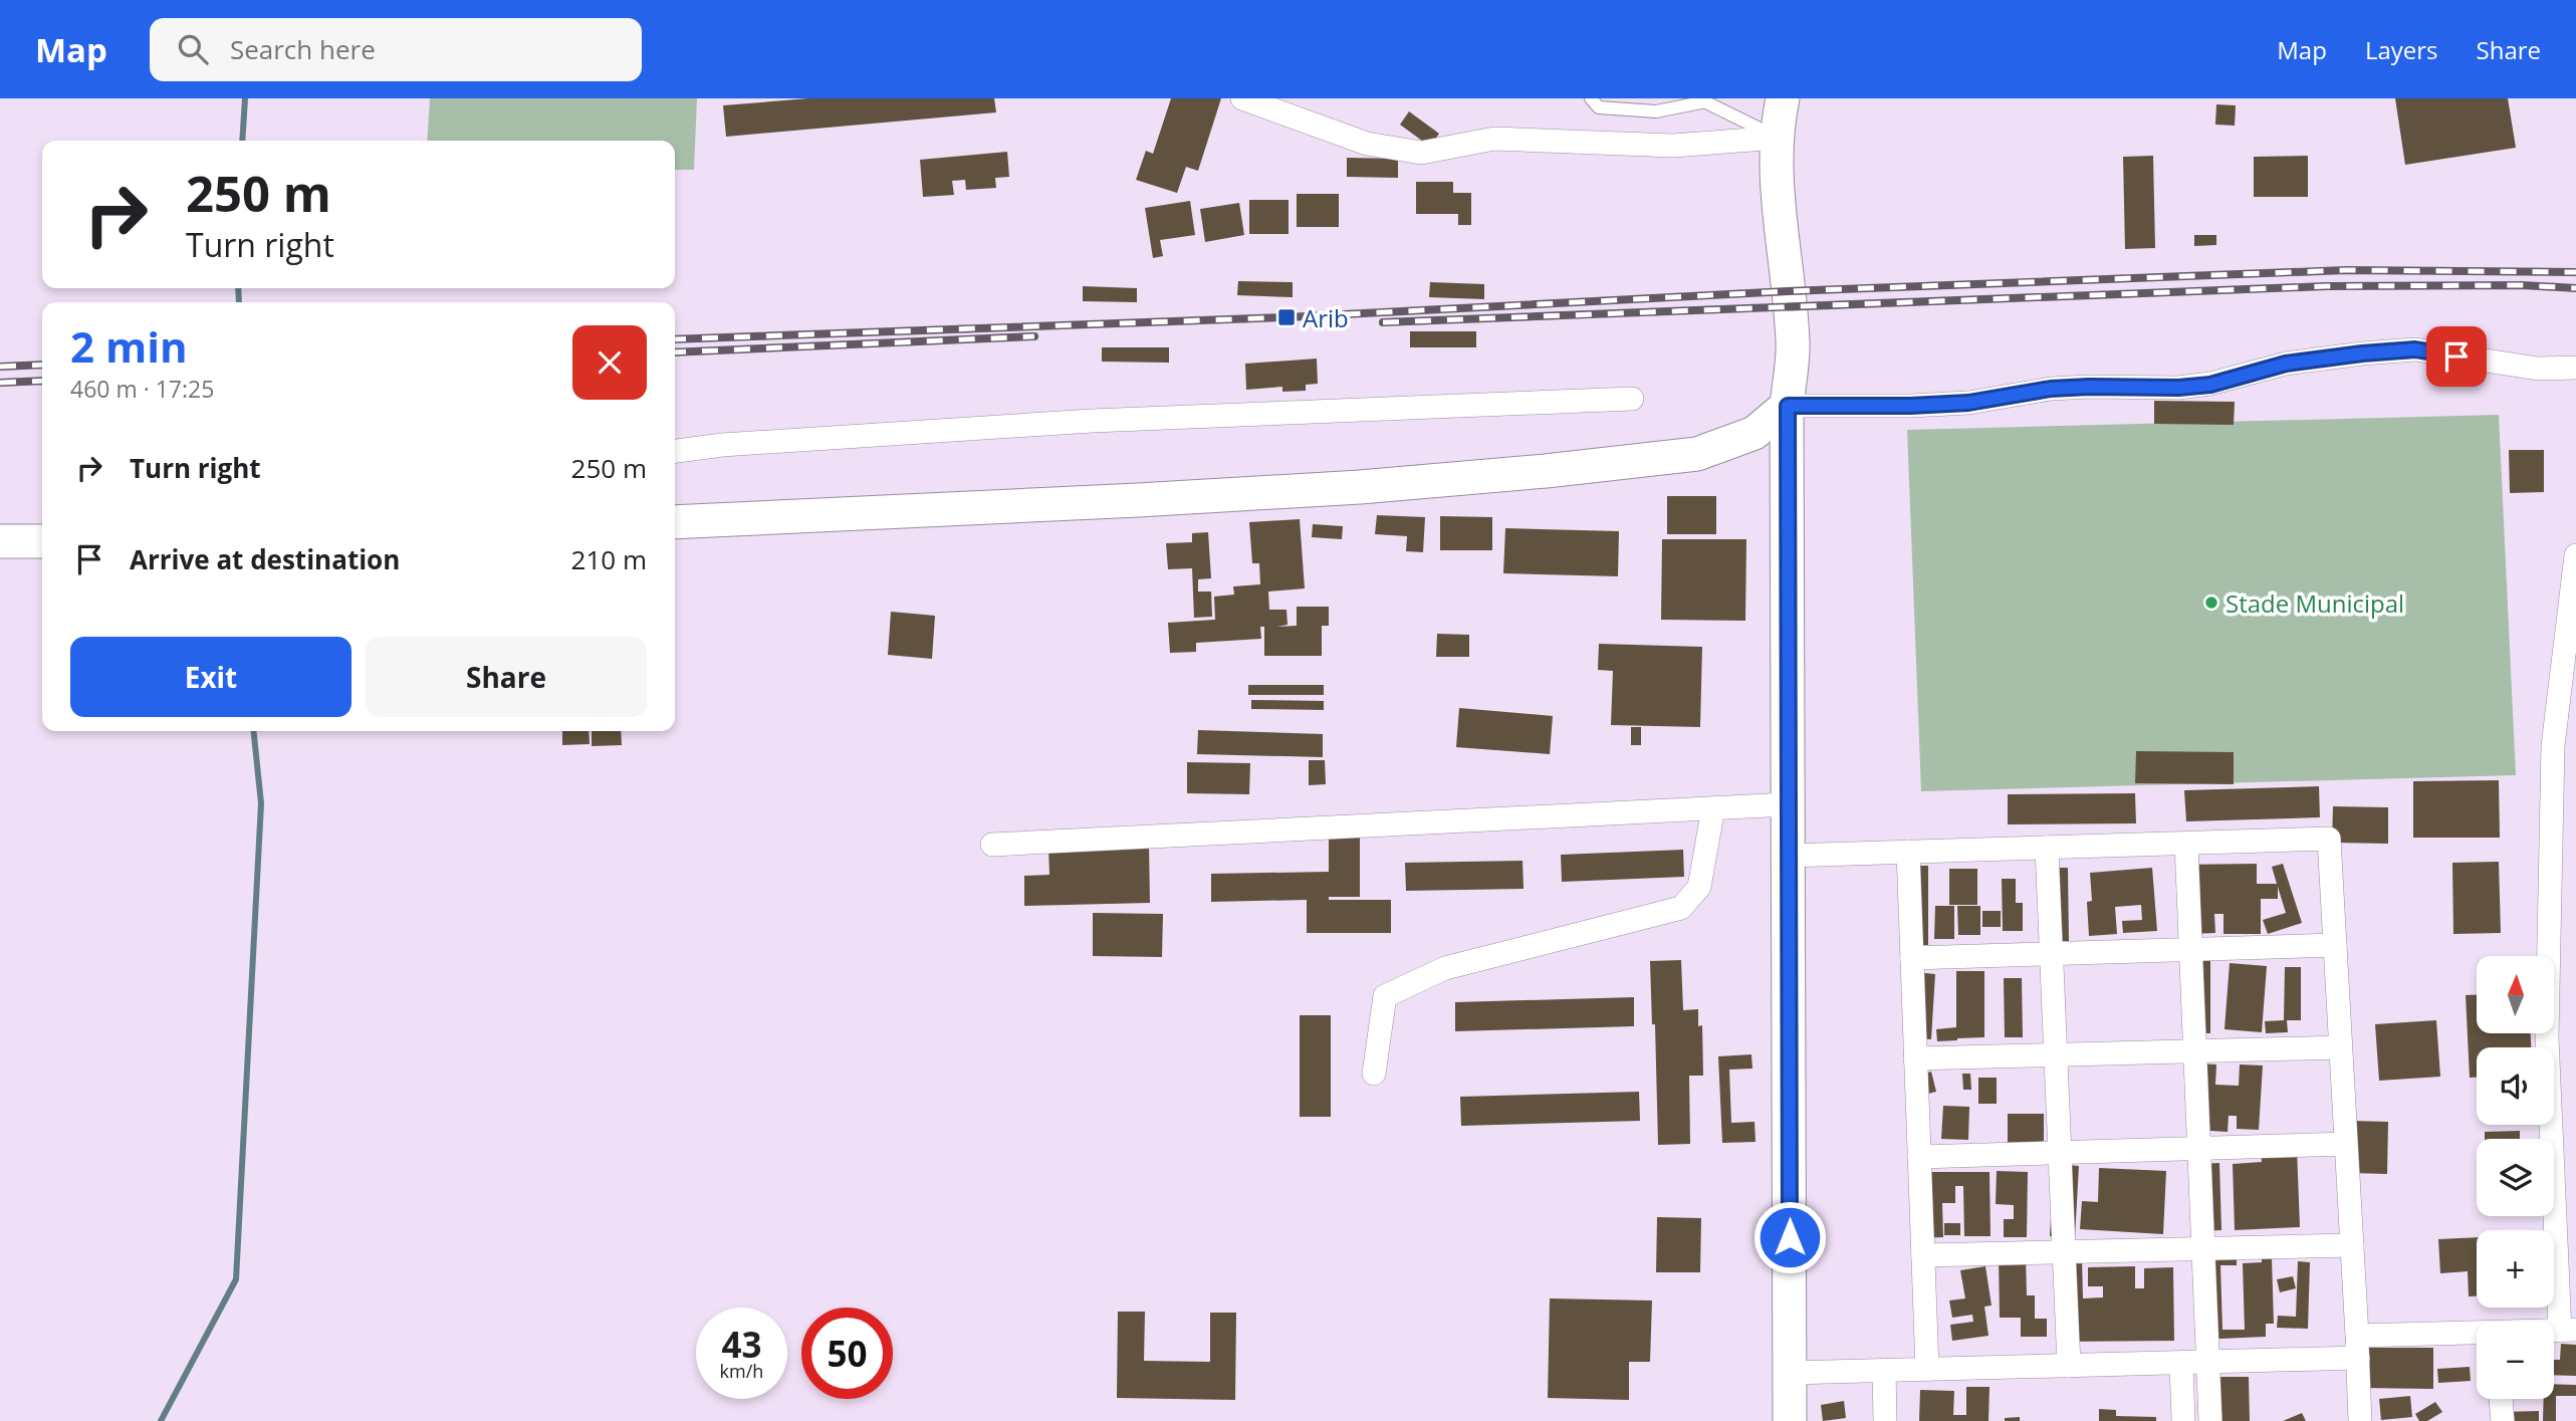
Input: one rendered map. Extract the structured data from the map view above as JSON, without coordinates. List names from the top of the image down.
{
  "places": {
    "transit": ["Arib"],
    "other": ["Stade Municipal"]
  },
  "north": "top",
  "page": {
    "header": "Map",
    "search": "Search here",
    "nav": ["Map", "Layers", "Share"],
    "turn": ["250 m", "Turn right"],
    "heading": ["2 min", "460 m · 17:25"],
    "list": [
      {
        "name": "Turn right",
        "value": "250 m"
      },
      {
        "name": "Arrive at destination",
        "value": "210 m"
      }
    ],
    "buttons": ["Exit", "Share"],
    "map_buttons": ["+", "−"],
    "speed": "43 km/h",
    "limit": "50"
  }
}
